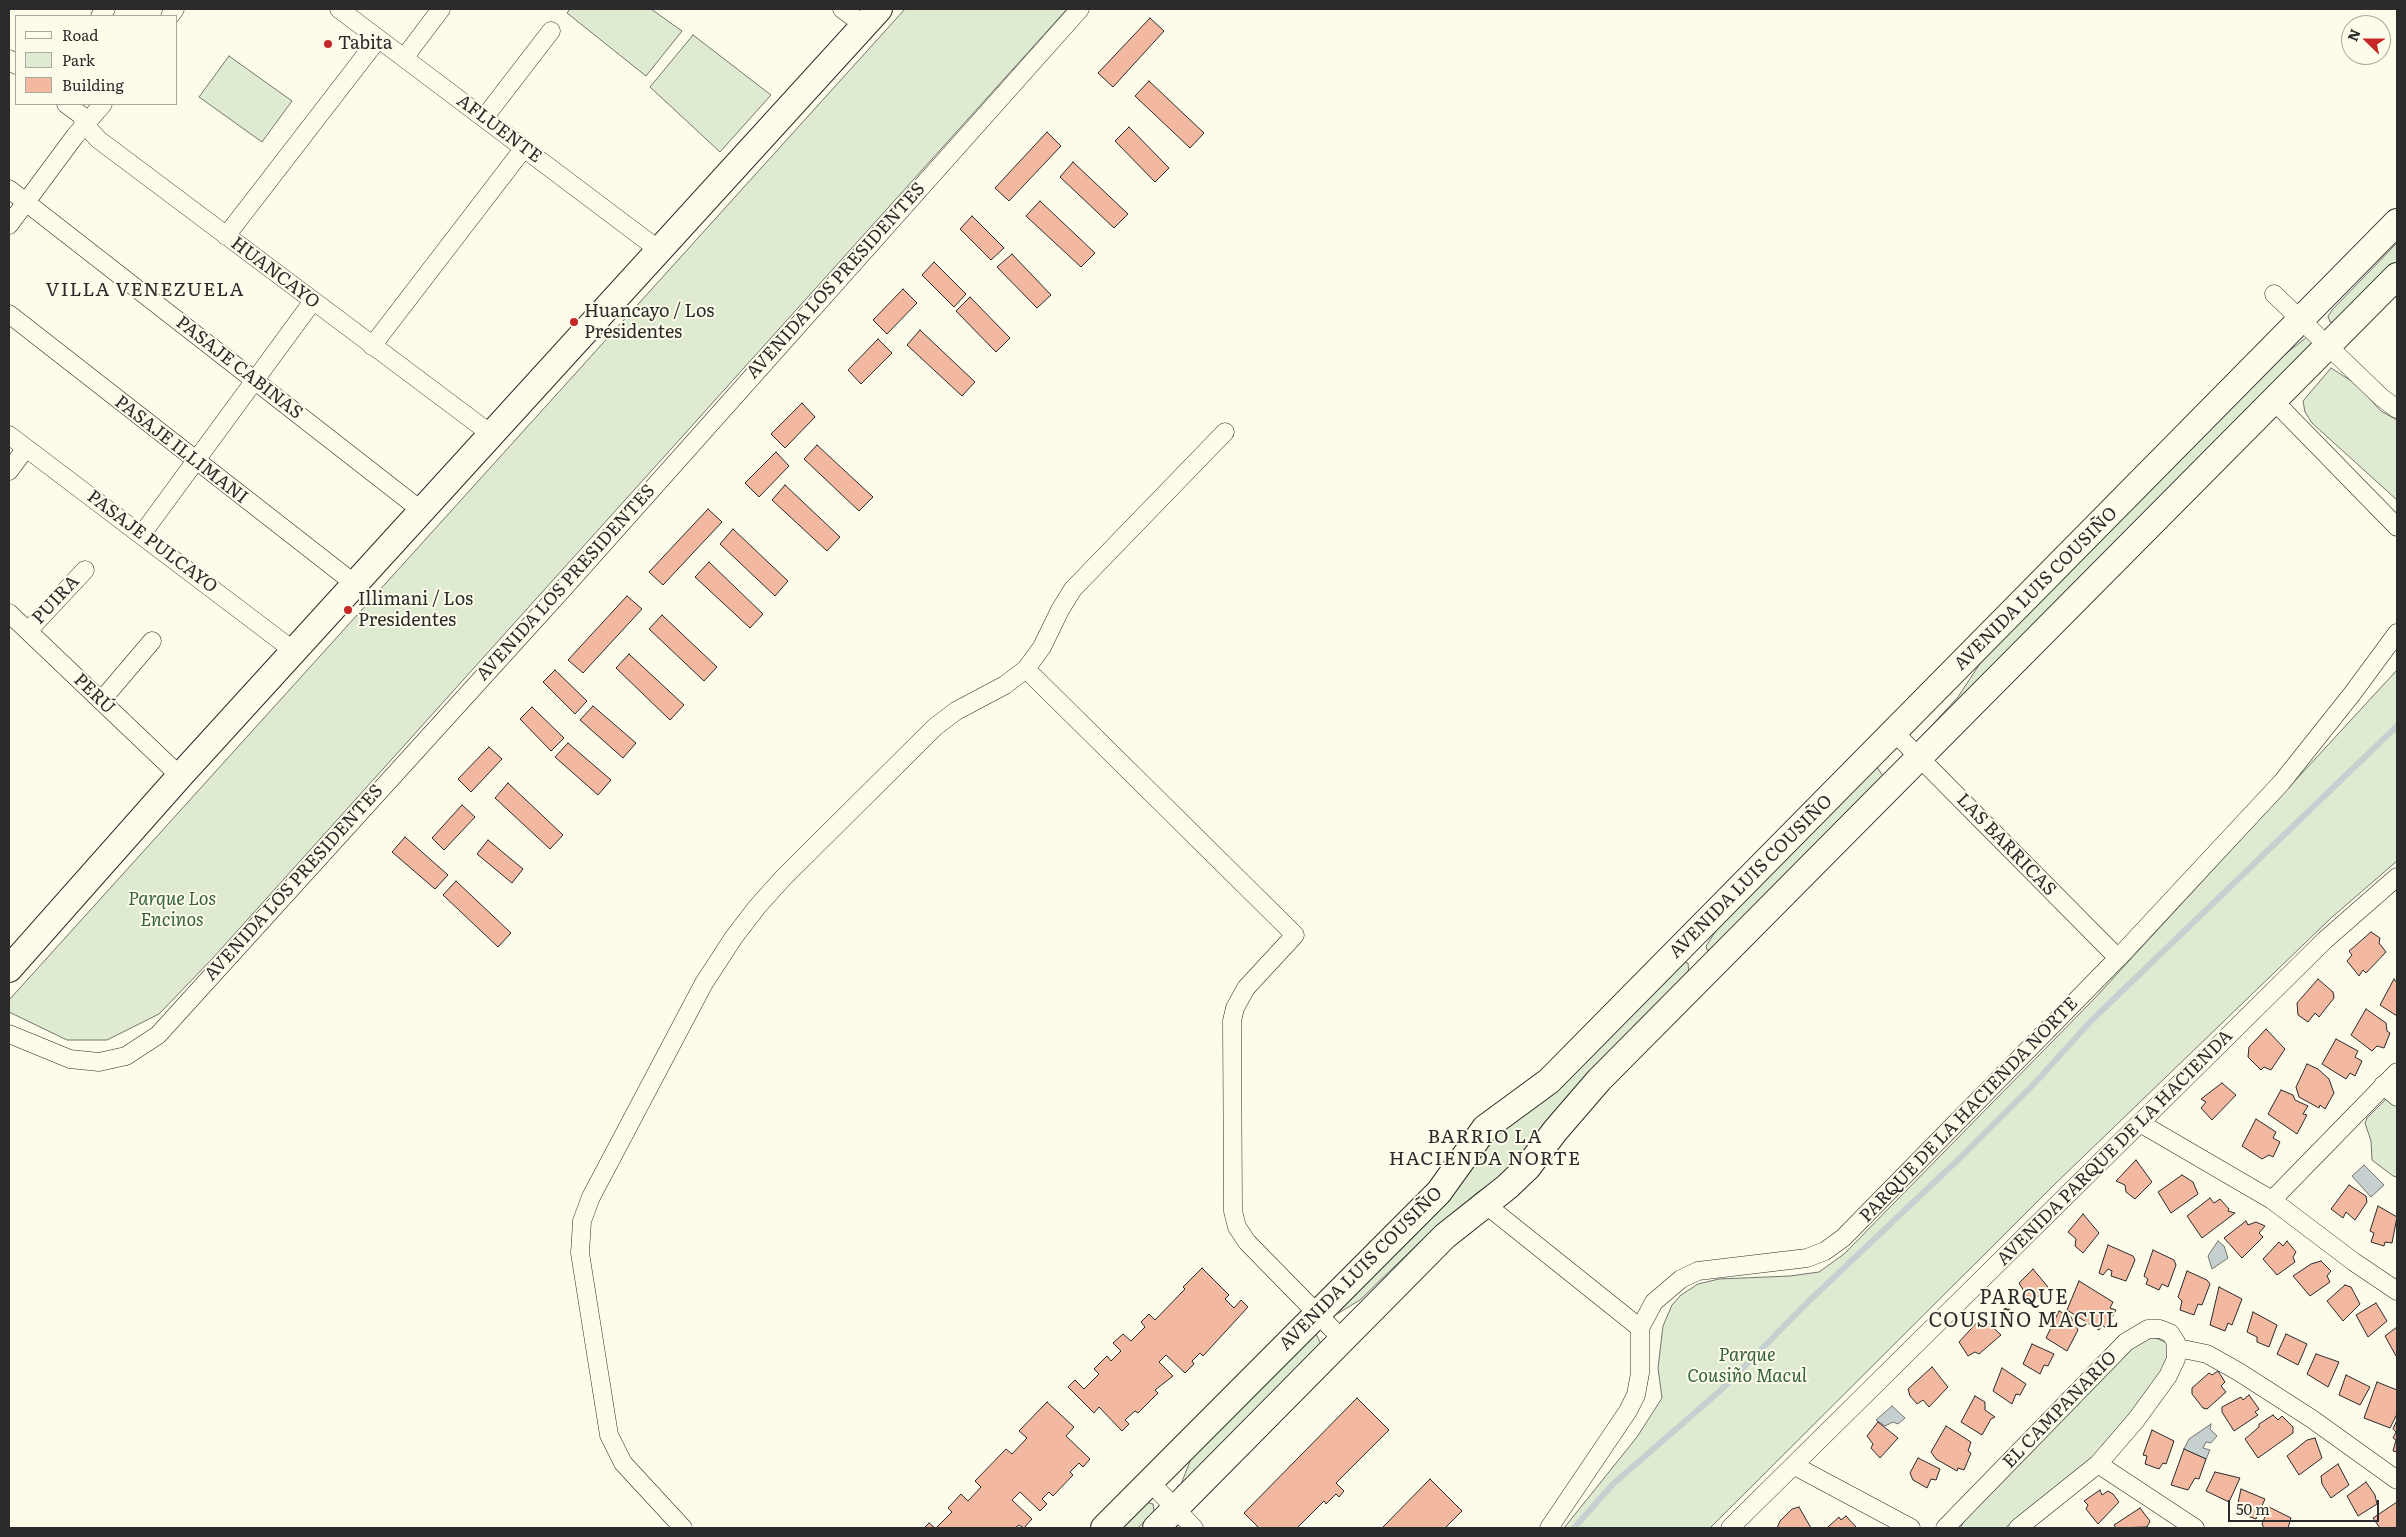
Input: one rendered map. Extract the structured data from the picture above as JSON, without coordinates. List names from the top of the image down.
{
  "streets": {
    "street": [
      "AFLUENTE",
      "HUANCAYO",
      "AVENIDA LOS PRESIDENTES",
      "PASAJE CABINAS",
      "PASAJE ILLIMANI",
      "PASAJE PULCAYO",
      "AVENIDA LUIS COUSIÑO",
      "PUIRA",
      "PERÚ",
      "LAS BARRICAS",
      "PARQUE DE LA HACIENDA NORTE",
      "AVENIDA PARQUE DE LA HACIENDA",
      "EL CAMPANARIO"
    ]
  },
  "crossings": [
    ["AVENIDA LUIS COUSIÑO", "LAS BARRICAS"],
    ["PUIRA", "PERÚ"],
    ["LAS BARRICAS", "PARQUE DE LA HACIENDA NORTE"]
  ],
  "districts": ["VILLA VENEZUELA", "BARRIO LA HACIENDA NORTE", "PARQUE COUSIÑO MACUL"],
  "parks": ["Parque Los Encinos", "Parque Cousiño Macul"],
  "places": ["Tabita", "Huancayo / Los Presidentes", "Illimani / Los Presidentes"],
  "legend": ["Road", "Park", "Building"],
  "scale_bar": "50 m",
  "north": "left"
}
